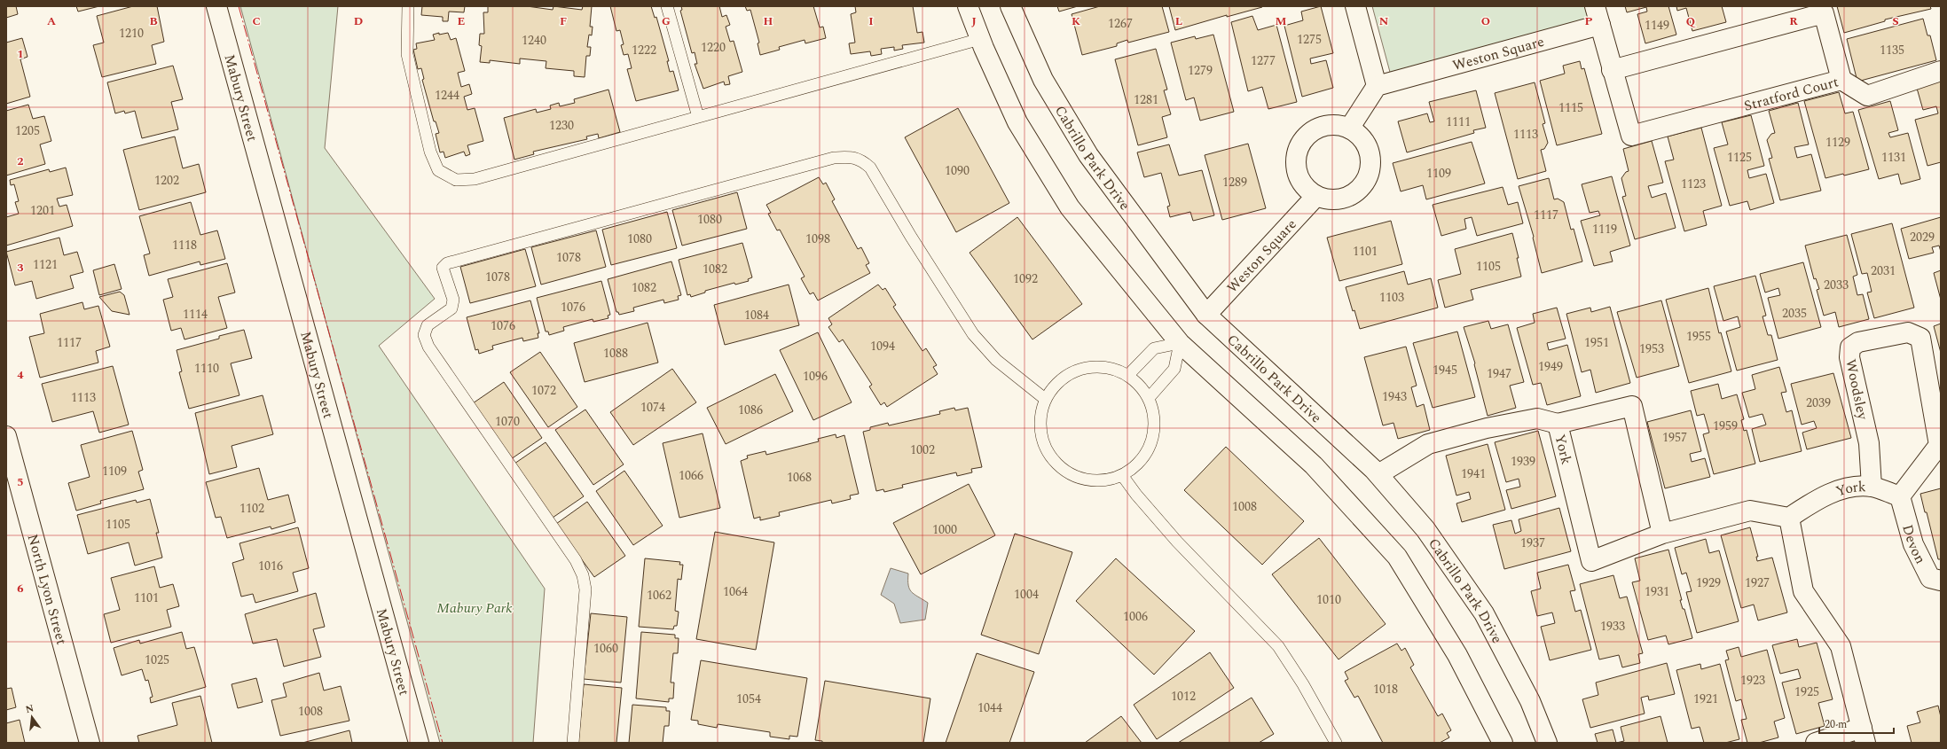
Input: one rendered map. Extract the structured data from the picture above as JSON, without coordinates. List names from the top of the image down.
{
  "streets": {
    "street": [
      "Weston Square",
      "Stratford Court",
      "Mabury Street",
      "Cabrillo Park Drive",
      "Woodsley",
      "York",
      "Devon",
      "North Lyon Street"
    ]
  },
  "crossings": [
    ["Weston Square", "Stratford Court"],
    ["Weston Square", "Cabrillo Park Drive"],
    ["Woodsley", "York"],
    ["Woodsley", "Devon"],
    ["York", "Devon"]
  ],
  "parks": ["Mabury Park"],
  "house_numbers": [
    "1267",
    "1149",
    "1210",
    "1275",
    "1240",
    "1220",
    "1222",
    "1135",
    "1277",
    "1279",
    "1244",
    "1281",
    "1115",
    "1111",
    "1230",
    "1205",
    "1113",
    "1129",
    "1125",
    "1131",
    "1090",
    "1109",
    "1202",
    "1289",
    "1123",
    "1201",
    "1117",
    "1080",
    "1119",
    "2029",
    "1080",
    "1098",
    "1118",
    "1101",
    "1078",
    "1121",
    "1105",
    "1082",
    "2031",
    "1078",
    "1092",
    "2033",
    "1082",
    "1103",
    "1076",
    "2035",
    "1114",
    "1084",
    "1076",
    "1955",
    "1117",
    "1951",
    "1094",
    "1953",
    "1088",
    "1949",
    "1110",
    "1945",
    "1947",
    "1096",
    "1072",
    "1943",
    "1113",
    "2039",
    "1074",
    "1086",
    "1070",
    "1959",
    "1957",
    "1002",
    "1939",
    "1109",
    "1941",
    "1066",
    "1068",
    "1008",
    "1102",
    "1105",
    "1000",
    "1937",
    "1016",
    "1929",
    "1927",
    "1064",
    "1931",
    "1004",
    "1062",
    "1101",
    "1010",
    "1006",
    "1933",
    "1060",
    "1025",
    "1923",
    "1018",
    "1925",
    "1012",
    "1054",
    "1921",
    "1044",
    "1008"
  ],
  "scale_bar": "20 m",
  "north": "top",
  "grid": {
    "columns": [
      "A",
      "B",
      "C",
      "D",
      "E",
      "F",
      "G",
      "H",
      "I",
      "J",
      "K",
      "L",
      "M",
      "N",
      "O",
      "P",
      "Q",
      "R",
      "S"
    ],
    "rows": [
      "1",
      "2",
      "3",
      "4",
      "5",
      "6"
    ]
  }
}
